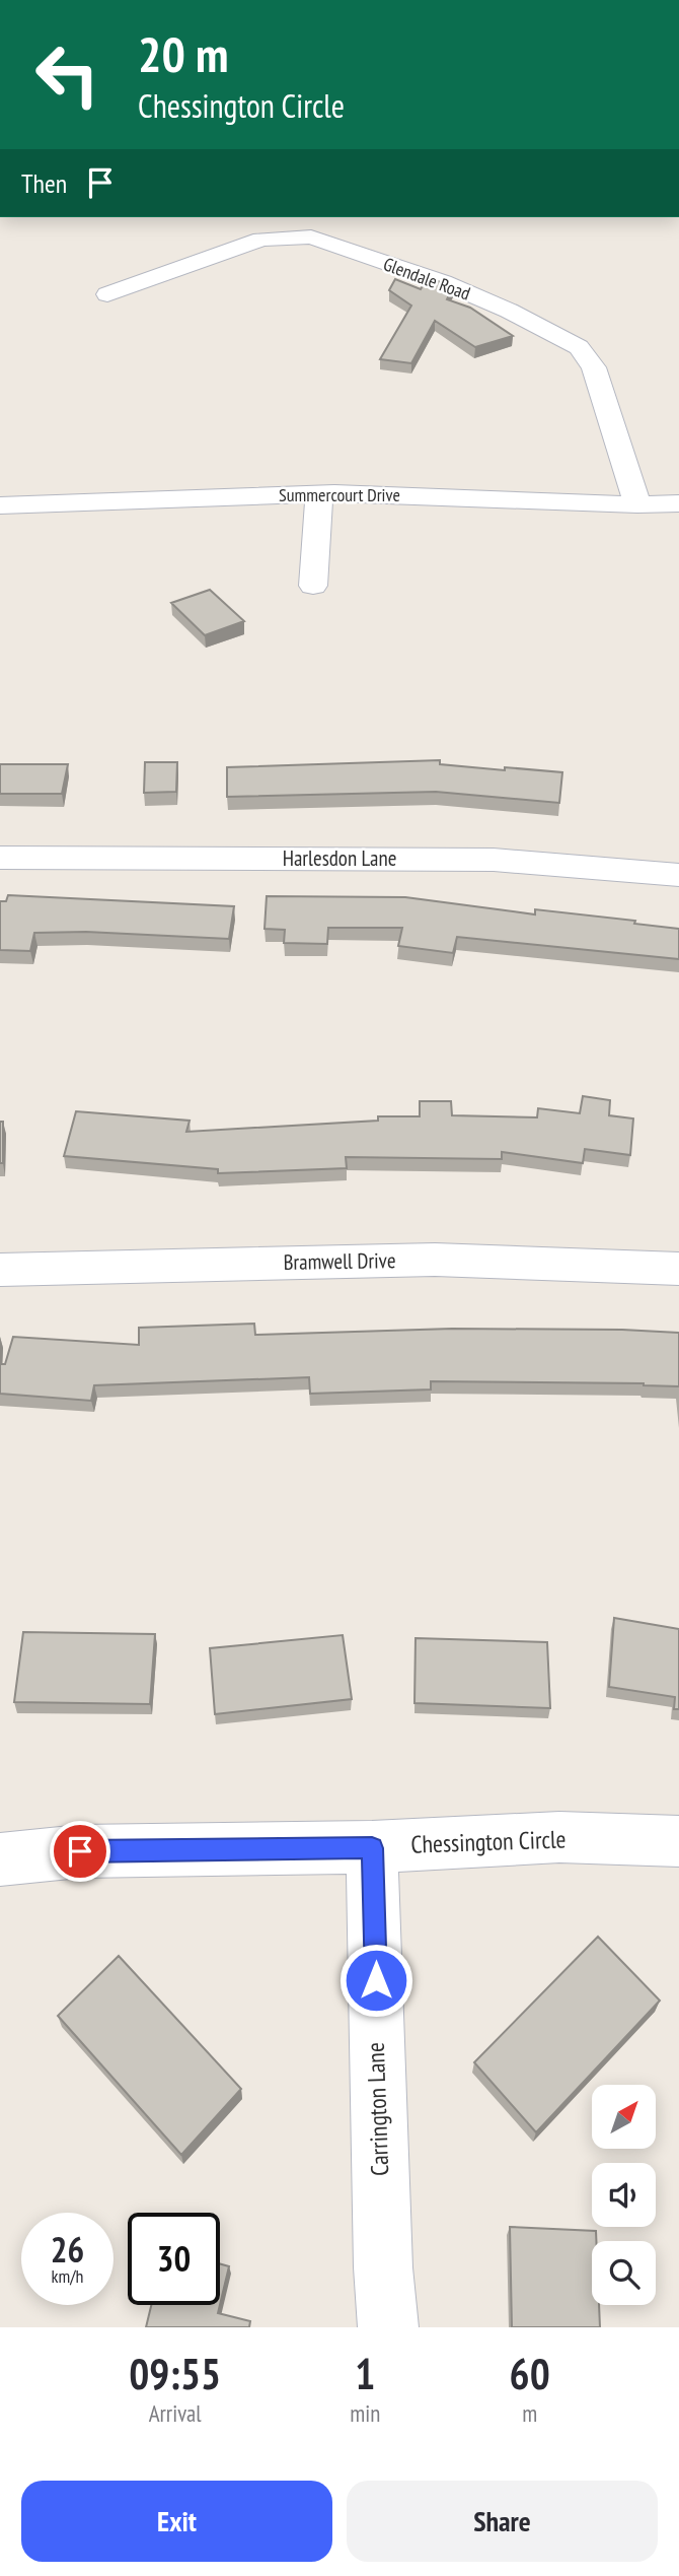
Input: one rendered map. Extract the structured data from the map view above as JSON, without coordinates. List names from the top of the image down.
{
  "streets": {
    "street": [
      "Glendale Road",
      "Summercourt Drive",
      "Harlesdon Lane",
      "Bramwell Drive",
      "Chessington Circle",
      "Carrington Lane"
    ]
  },
  "crossings": [
    ["Glendale Road", "Summercourt Drive"],
    ["Chessington Circle", "Carrington Lane"]
  ],
  "north": "top right",
  "page": {
    "turn": ["20 m", "Chessington Circle"],
    "then": "Then",
    "speed": "26 km/h",
    "limit": "30",
    "eta": [
      "09:55",
      "Arrival",
      "1",
      "min",
      "60",
      "m"
    ],
    "buttons": ["Exit", "Share"]
  }
}
